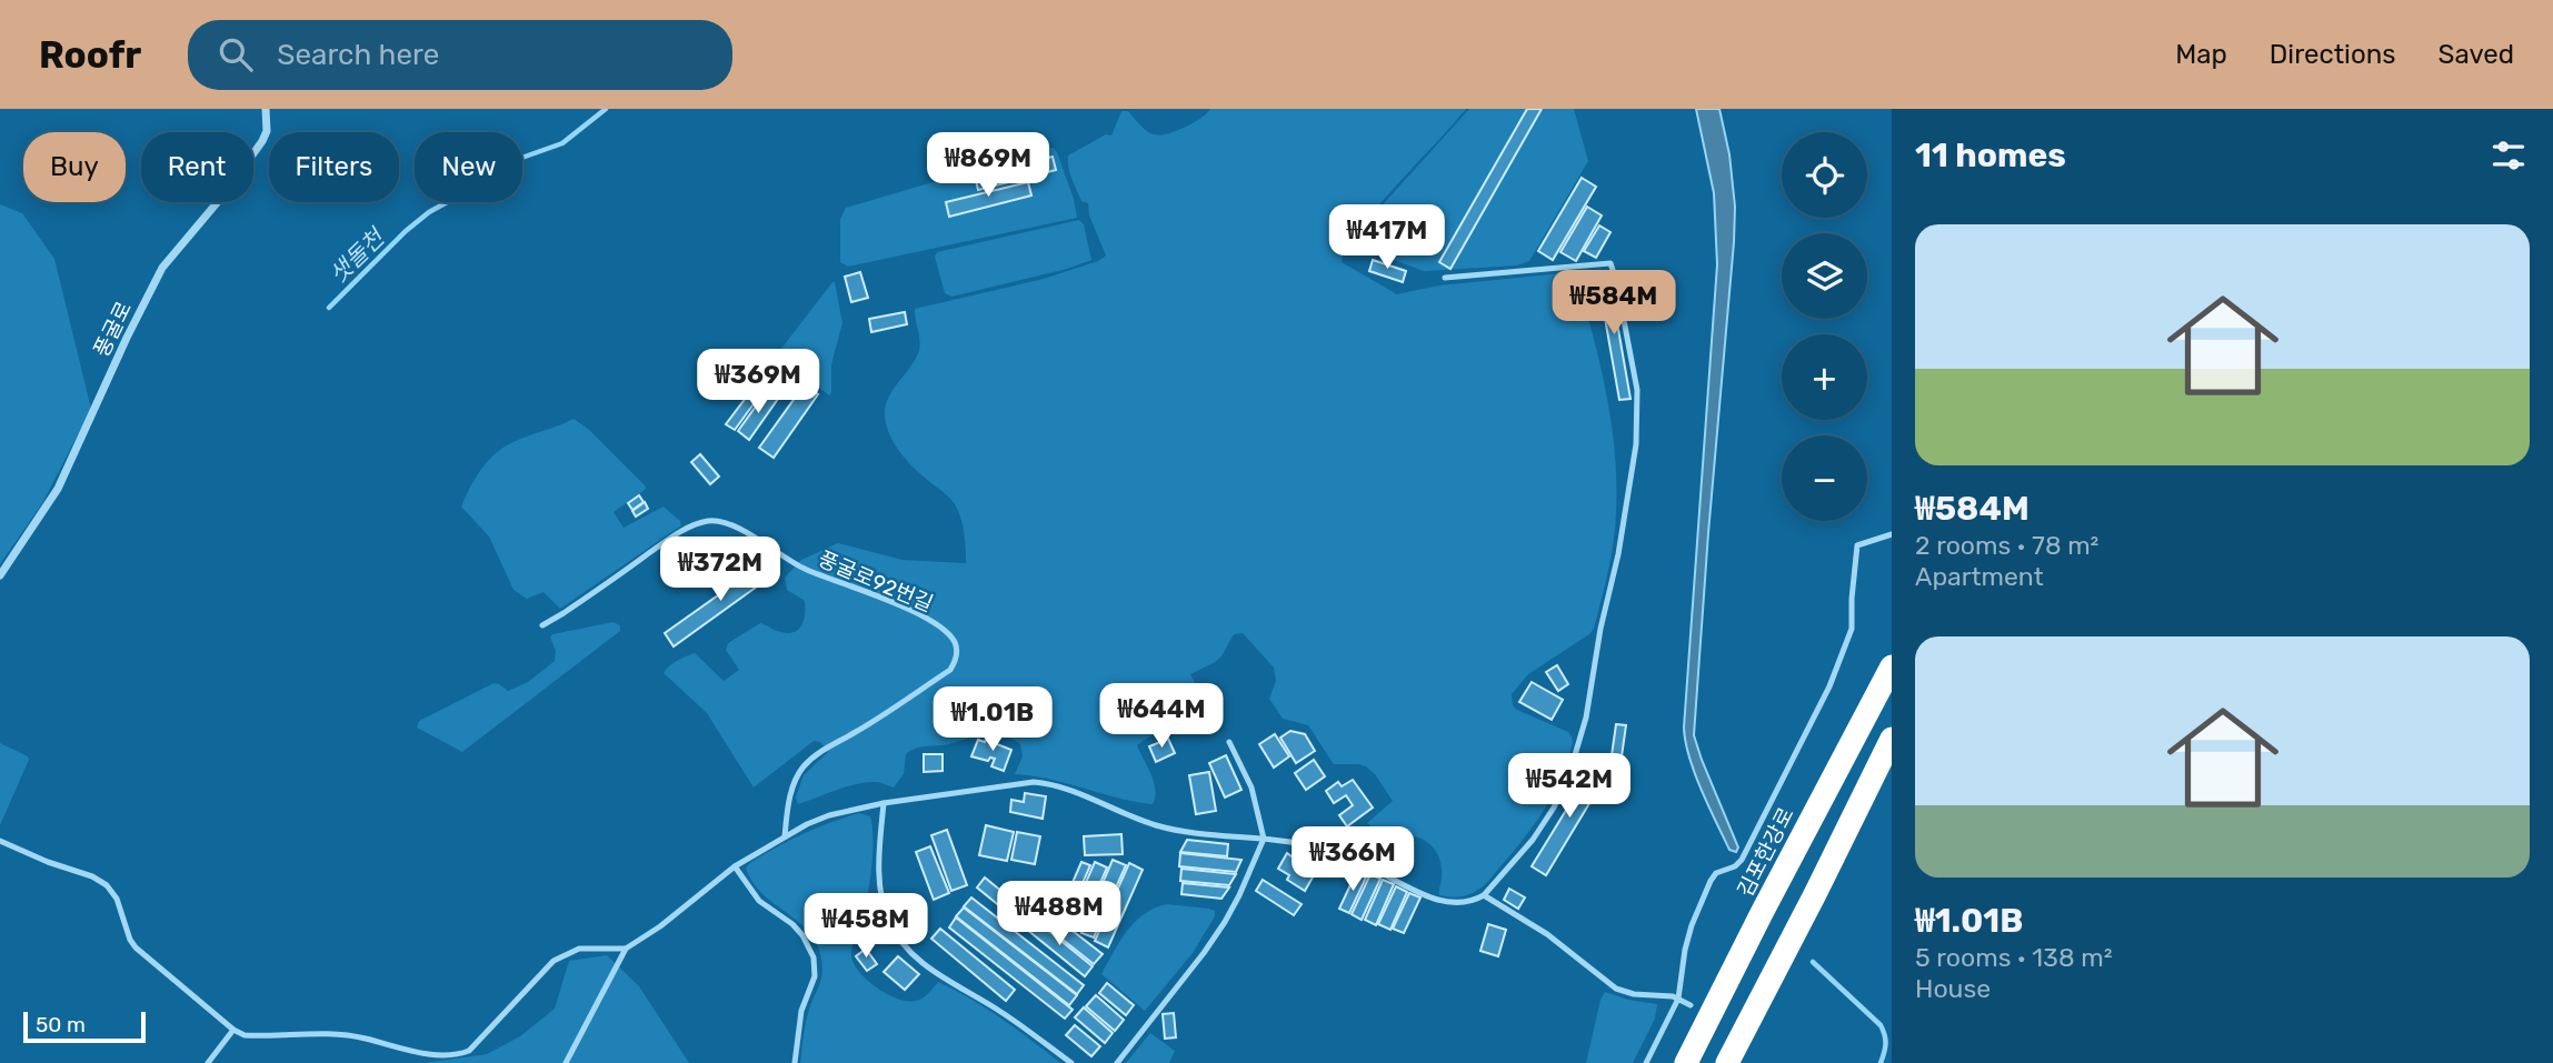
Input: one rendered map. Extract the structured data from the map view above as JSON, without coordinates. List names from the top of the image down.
{
  "streets": {
    "highway": ["김포한강로"],
    "street": ["풍굴로"],
    "lane": ["풍굴로92번길"]
  },
  "water": ["샛돌천"],
  "scale_bar": "50 m",
  "page": {
    "header": "Roofr",
    "search": "Search here",
    "nav": ["Map", "Directions", "Saved"],
    "heading": "11 homes",
    "map_buttons": ["+", "−"],
    "price": [
      "₩869M",
      "₩417M",
      "₩584M",
      "₩369M",
      "₩372M",
      "₩644M",
      "₩1.01B",
      "₩542M",
      "₩366M",
      "₩488M",
      "₩458M"
    ],
    "chip": [
      "Buy",
      "Rent",
      "Filters",
      "New"
    ],
    "list": [
      {
        "name": "₩584M",
        "note": "2 rooms · 78 m² · Apartment"
      },
      {
        "name": "₩1.01B",
        "note": "5 rooms · 138 m² · House"
      }
    ],
    "scale": "50 m"
  }
}
